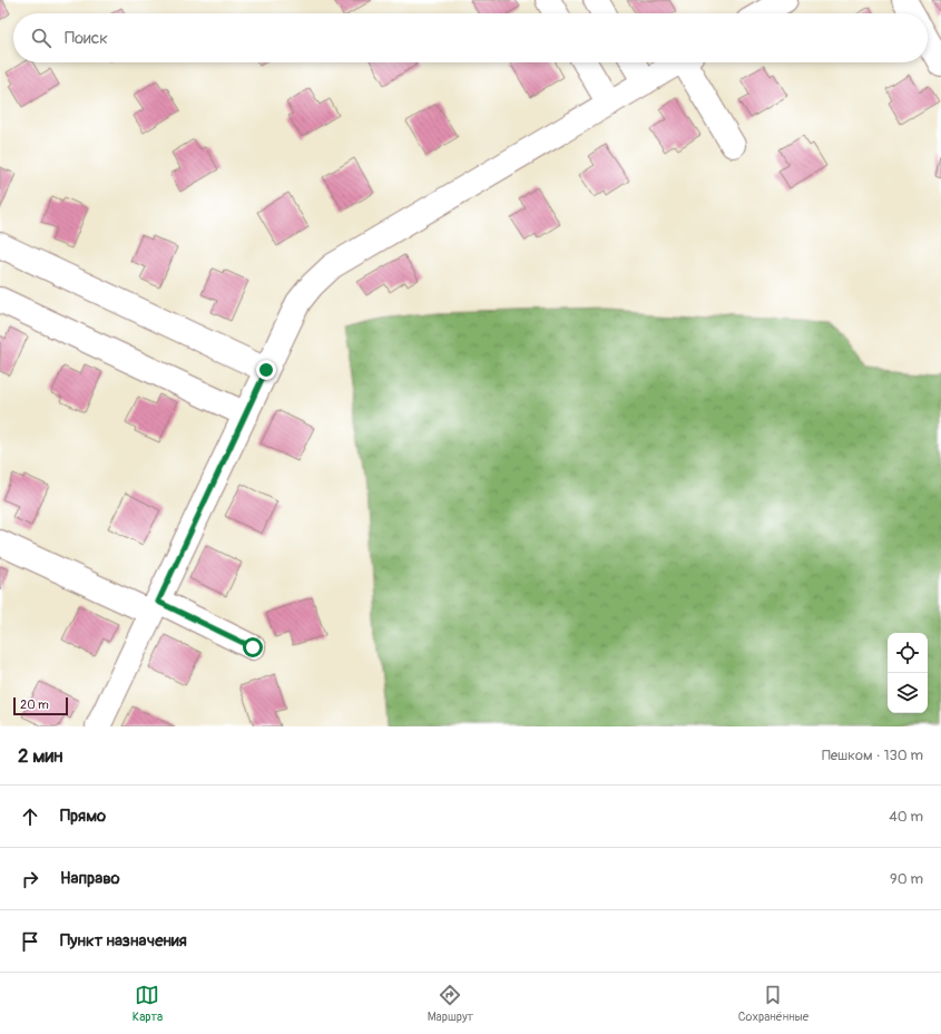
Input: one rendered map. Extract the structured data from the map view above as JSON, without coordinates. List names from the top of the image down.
{
  "scale_bar": "20 m",
  "page": {
    "search": "Поиск",
    "scale": "20 m",
    "heading": ["2 мин", "Пешком · 130 m"],
    "list": [
      ["Прямо", "40 m"],
      ["Направо", "90 m"],
      "Пункт назначения"
    ],
    "nav": ["Карта", "Маршрут", "Сохранённые"]
  }
}
